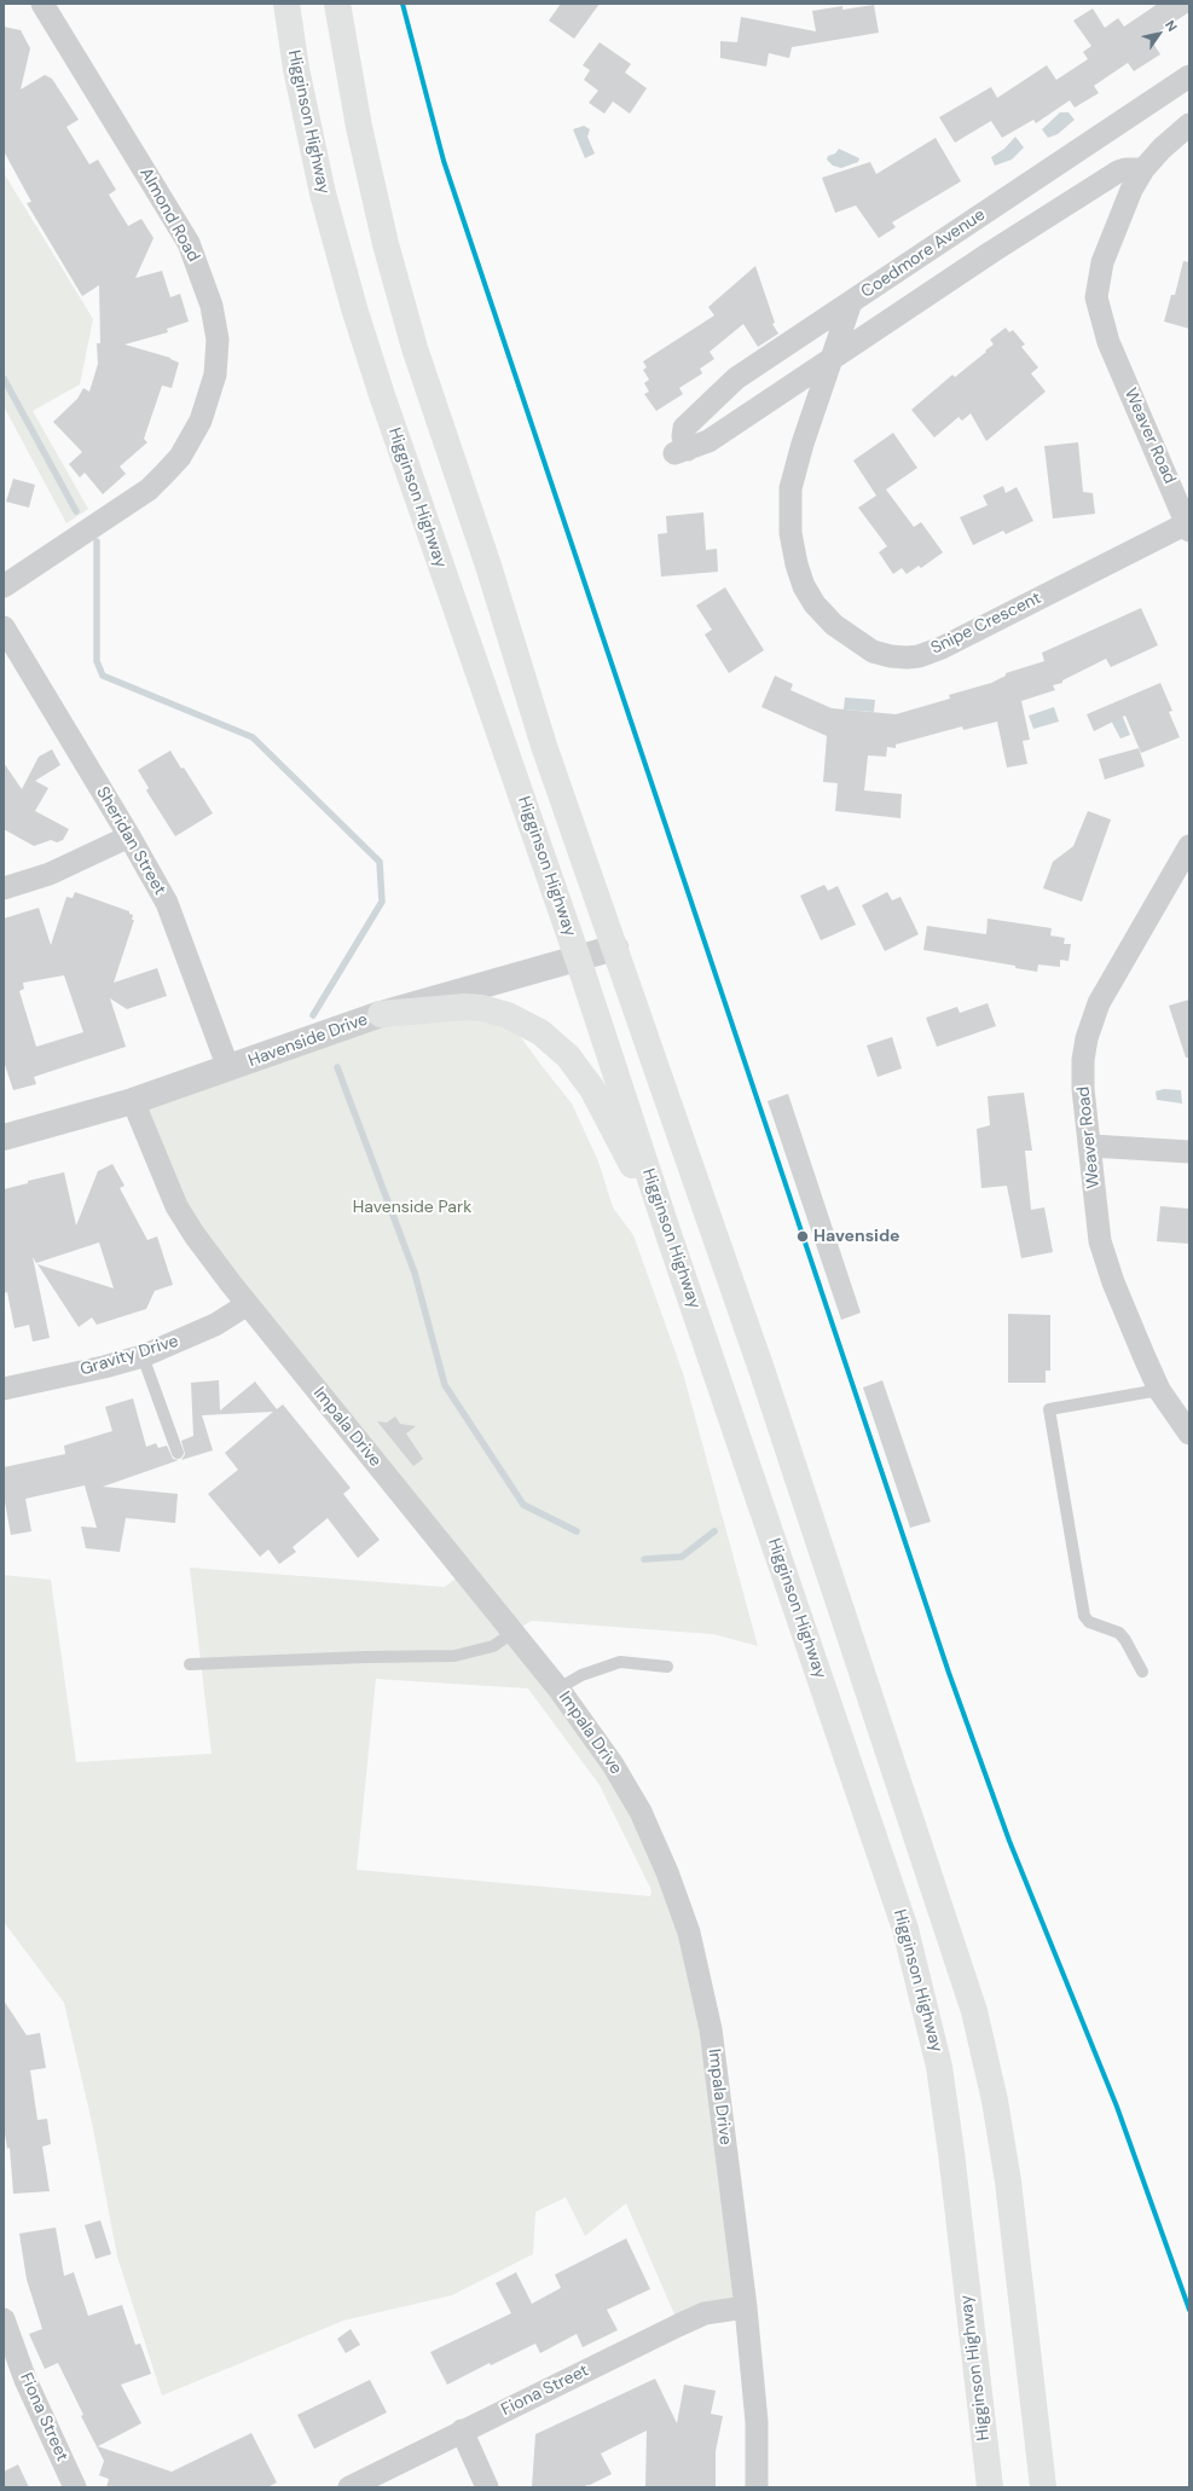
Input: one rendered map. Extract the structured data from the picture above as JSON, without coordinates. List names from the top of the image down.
{
  "streets": {
    "highway": ["Higginson Highway"],
    "street": [
      "Almond Road",
      "Coedmore Avenue",
      "Weaver Road",
      "Snipe Crescent",
      "Sheridan Street",
      "Havenside Drive",
      "Gravity Drive",
      "Impala Drive",
      "Fiona Street"
    ]
  },
  "crossings": [
    ["Higginson Highway", "Havenside Drive"],
    ["Coedmore Avenue", "Snipe Crescent"],
    ["Weaver Road", "Snipe Crescent"],
    ["Sheridan Street", "Havenside Drive"],
    ["Havenside Drive", "Impala Drive"],
    ["Gravity Drive", "Impala Drive"],
    ["Impala Drive", "Fiona Street"]
  ],
  "parks": ["Havenside Park"],
  "places": ["Havenside"],
  "north": "top right"
}
